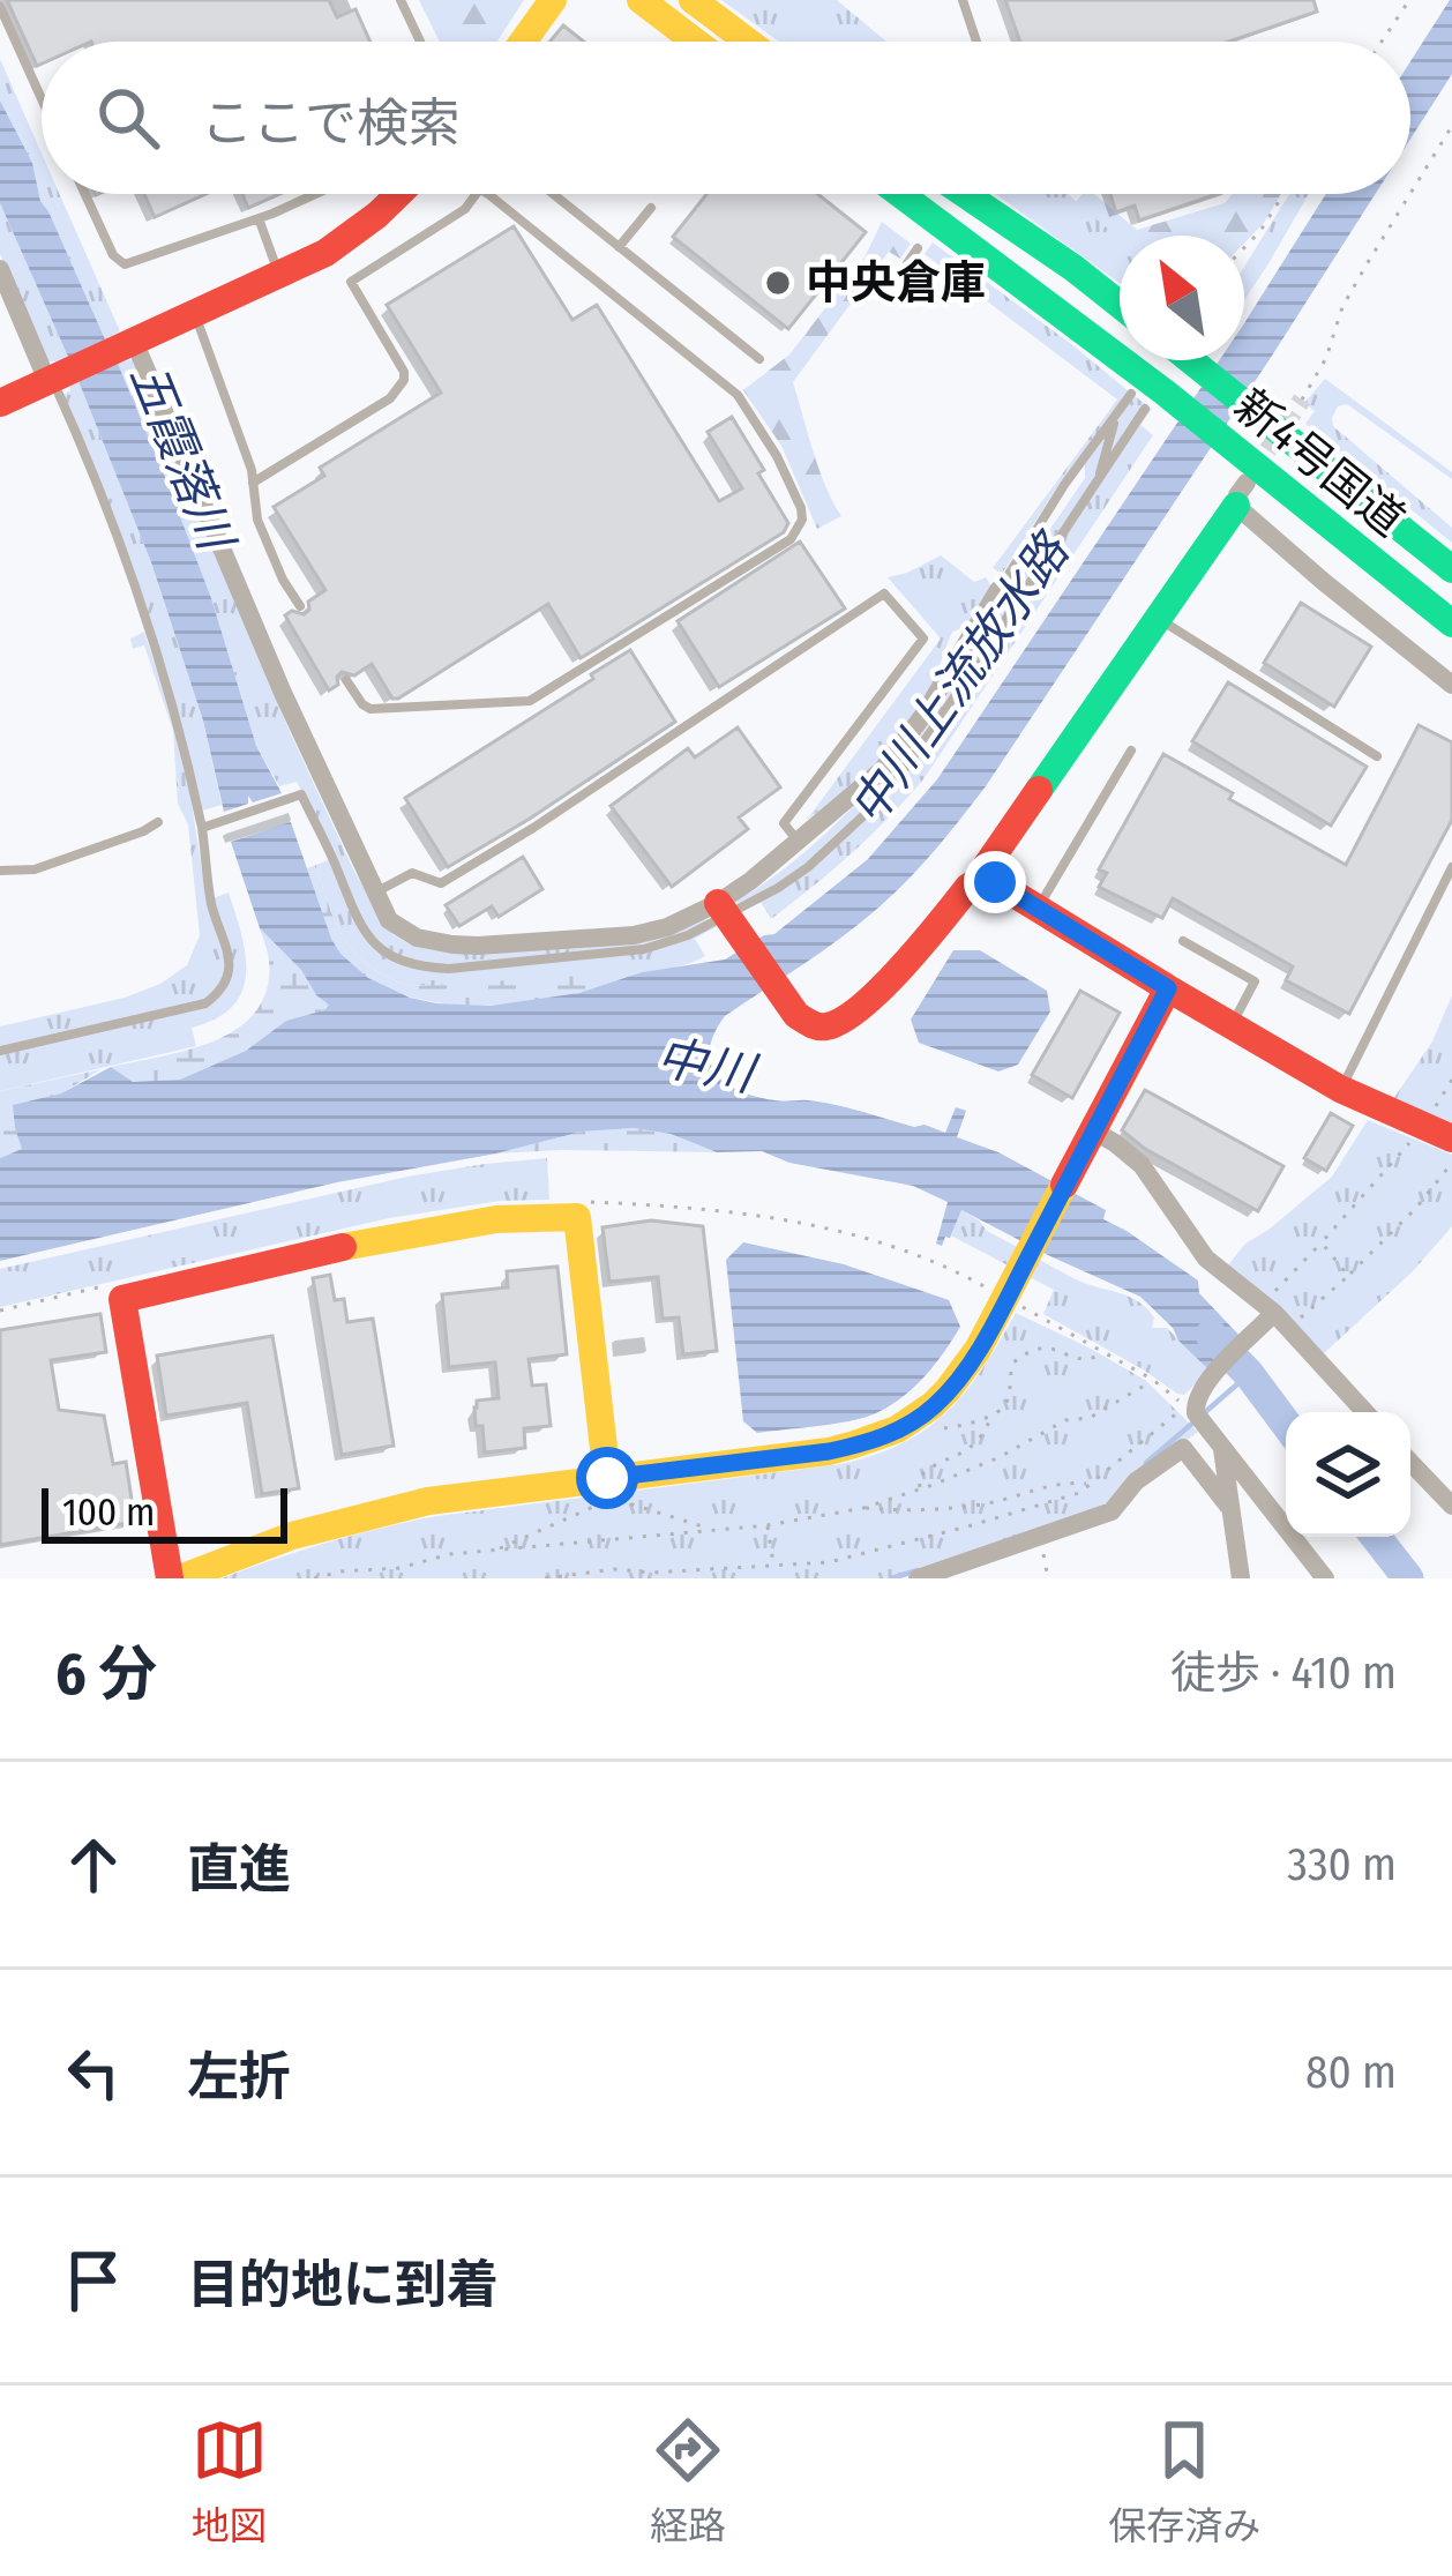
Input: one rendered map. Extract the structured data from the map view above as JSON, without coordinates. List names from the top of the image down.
{
  "streets": {
    "main road": ["新4号国道"]
  },
  "water": ["五霞落川", "中川上流放水路", "中川"],
  "places": ["中央倉庫"],
  "scale_bar": "100 m",
  "north": "top left",
  "page": {
    "search": "ここで検索",
    "scale": "100 m",
    "heading": ["6 分", "徒歩 · 410 m"],
    "list": [
      ["直進", "330 m"],
      ["左折", "80 m"],
      "目的地に到着"
    ],
    "nav": ["地図", "経路", "保存済み"]
  }
}
